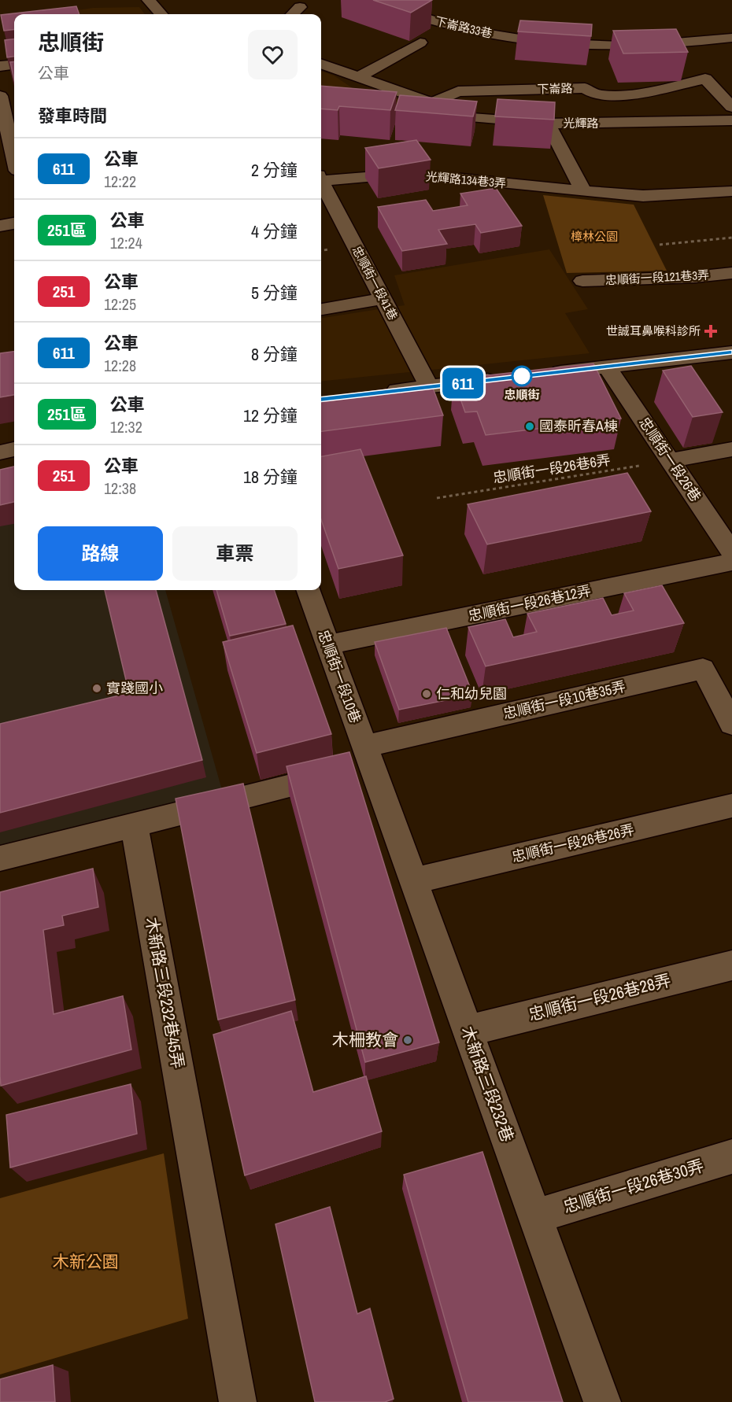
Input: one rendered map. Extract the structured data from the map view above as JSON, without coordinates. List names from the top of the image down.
{
  "streets": {
    "street": [
      "下崙路33巷",
      "下崙路",
      "光輝路",
      "光輝路134巷3弄",
      "忠順街一段121巷3弄",
      "忠順街一段41巷",
      "忠順街一段26巷",
      "忠順街一段26巷12弄",
      "忠順街一段10巷",
      "忠順街一段10巷35弄",
      "忠順街一段26巷26弄",
      "木新路三段232巷45弄",
      "忠順街一段26巷28弄",
      "木新路三段232巷",
      "忠順街一段26巷30弄"
    ],
    "path": ["忠順街一段26巷6弄"]
  },
  "crossings": [
    ["下崙路", "光輝路"],
    ["忠順街一段26巷", "忠順街一段26巷6弄"],
    ["忠順街一段26巷12弄", "忠順街一段10巷"],
    ["忠順街一段10巷", "忠順街一段10巷35弄"],
    ["忠順街一段10巷", "木新路三段232巷"],
    ["忠順街一段10巷35弄", "木新路三段232巷"],
    ["忠順街一段26巷26弄", "木新路三段232巷"],
    ["忠順街一段26巷28弄", "木新路三段232巷"],
    ["木新路三段232巷", "忠順街一段26巷30弄"]
  ],
  "parks": ["樟林公園", "木新公園"],
  "places": {
    "health": ["世誠耳鼻喉科診所"],
    "other": [
      "忠順街",
      "國泰昕春A棟",
      "實踐國小",
      "仁和幼兒園",
      "木柵教會"
    ]
  },
  "lines": ["bus line 611"],
  "page": {
    "on_map": "611",
    "heading": [
      ["忠順街", "公車"],
      "發車時間"
    ],
    "list": [
      {
        "mark": "611",
        "name": "公車",
        "note": "12:22",
        "value": "2 分鐘"
      },
      {
        "mark": "251區",
        "name": "公車",
        "note": "12:24",
        "value": "4 分鐘"
      },
      {
        "mark": "251",
        "name": "公車",
        "note": "12:25",
        "value": "5 分鐘"
      },
      {
        "mark": "611",
        "name": "公車",
        "note": "12:28",
        "value": "8 分鐘"
      },
      {
        "mark": "251區",
        "name": "公車",
        "note": "12:32",
        "value": "12 分鐘"
      },
      {
        "mark": "251",
        "name": "公車",
        "note": "12:38",
        "value": "18 分鐘"
      }
    ],
    "buttons": ["路線", "車票"]
  }
}
